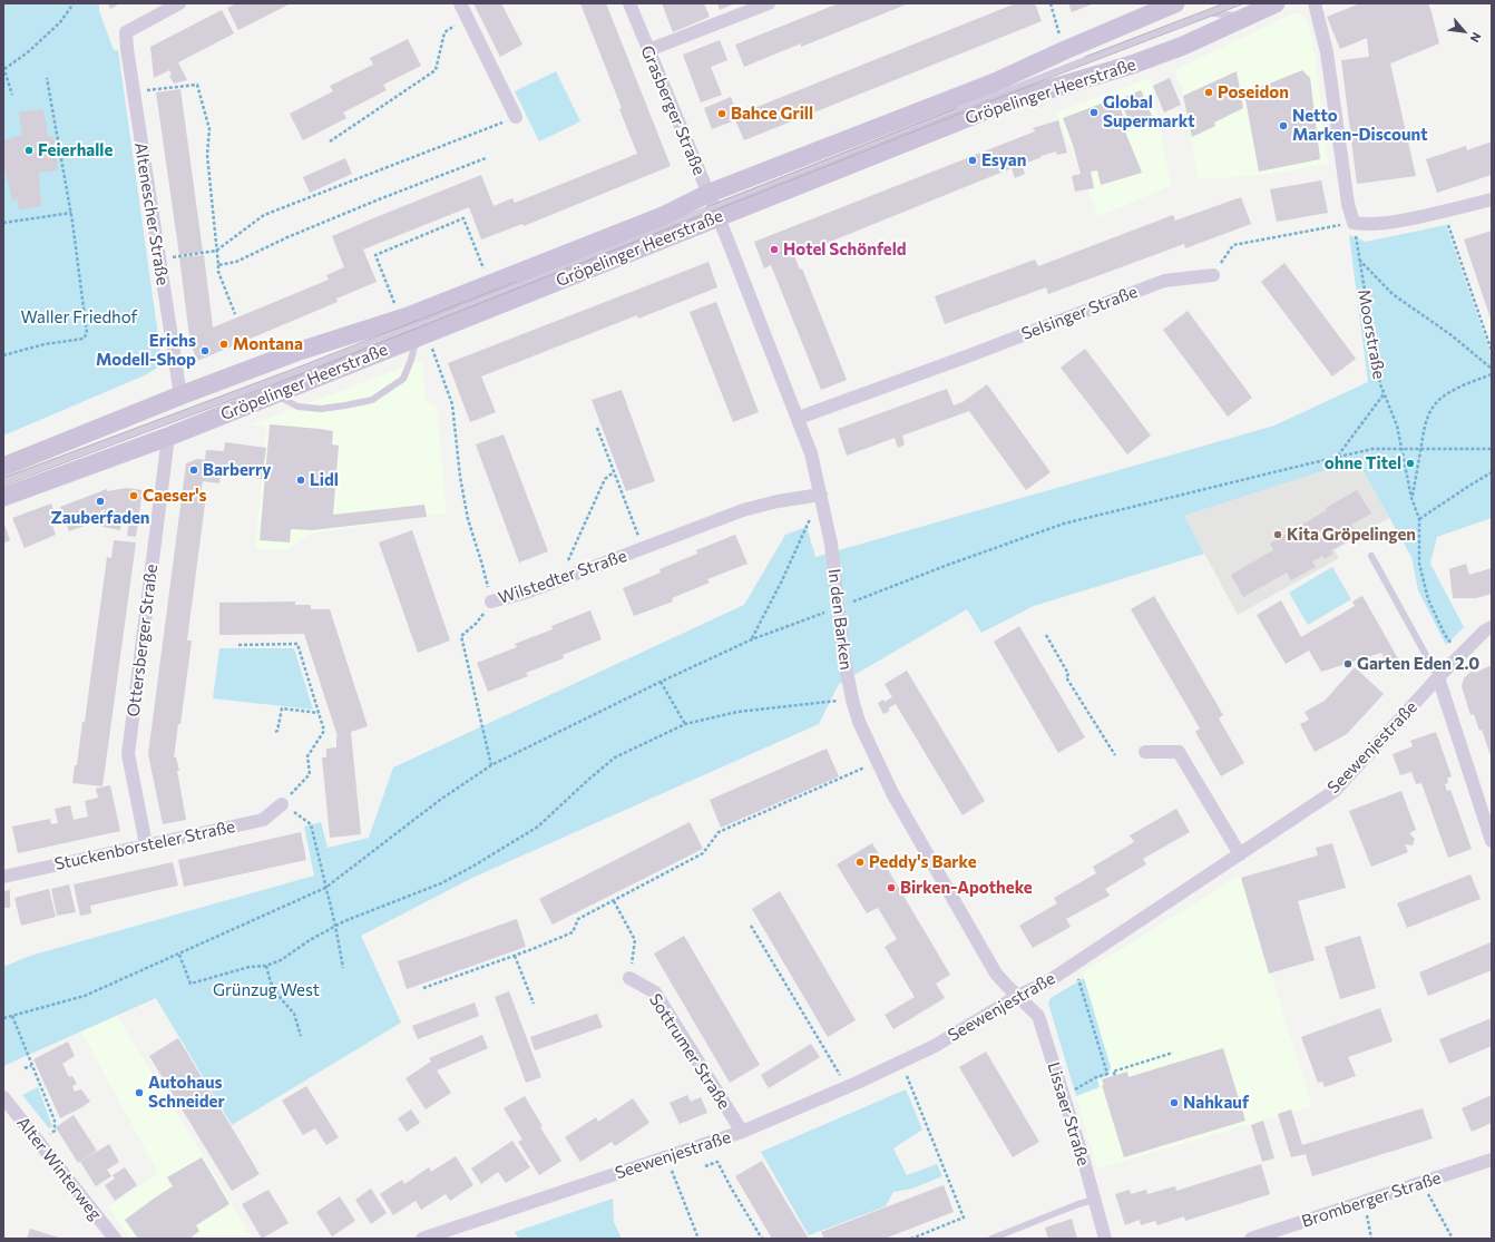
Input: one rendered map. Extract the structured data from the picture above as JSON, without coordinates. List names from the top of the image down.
{
  "streets": {
    "main road": ["Gröpelinger Heerstraße"],
    "street": [
      "Grasberger Straße",
      "Altenescher Straße",
      "Selsinger Straße",
      "Wilstedter Straße",
      "In den Barken",
      "Ottersberger Straße",
      "Seewenjestraße",
      "Stuckenborsteler Straße",
      "Sottrumer Straße",
      "Lissaer Straße",
      "Alter Winterweg",
      "Bromberger Straße"
    ],
    "path": ["Moorstraße"]
  },
  "crossings": [
    ["Gröpelinger Heerstraße", "Grasberger Straße"],
    ["Gröpelinger Heerstraße", "Altenescher Straße"],
    ["Gröpelinger Heerstraße", "Wilstedter Straße"],
    ["Gröpelinger Heerstraße", "In den Barken"],
    ["Gröpelinger Heerstraße", "Ottersberger Straße"],
    ["Grasberger Straße", "In den Barken"],
    ["Selsinger Straße", "In den Barken"],
    ["Moorstraße", "Seewenjestraße"],
    ["Wilstedter Straße", "In den Barken"],
    ["In den Barken", "Seewenjestraße"],
    ["In den Barken", "Lissaer Straße"],
    ["Ottersberger Straße", "Stuckenborsteler Straße"],
    ["Seewenjestraße", "Sottrumer Straße"],
    ["Seewenjestraße", "Lissaer Straße"]
  ],
  "parks": ["Waller Friedhof", "Grünzug West"],
  "places": [
    "Poseidon",
    "Global Supermarkt",
    "Bahce Grill",
    "Netto Marken-Discount",
    "Feierhalle",
    "Esyan",
    "Hotel Schönfeld",
    "Montana",
    "Erichs Modell-Shop",
    "ohne Titel",
    "Barberry",
    "Lidl",
    "Caeser's",
    "Zauberfaden",
    "Kita Gröpelingen",
    "Garten Eden 2.0",
    "Peddy's Barke",
    "Birken-Apotheke",
    "Autohaus Schneider",
    "Nahkauf"
  ],
  "north": "bottom right"
}
